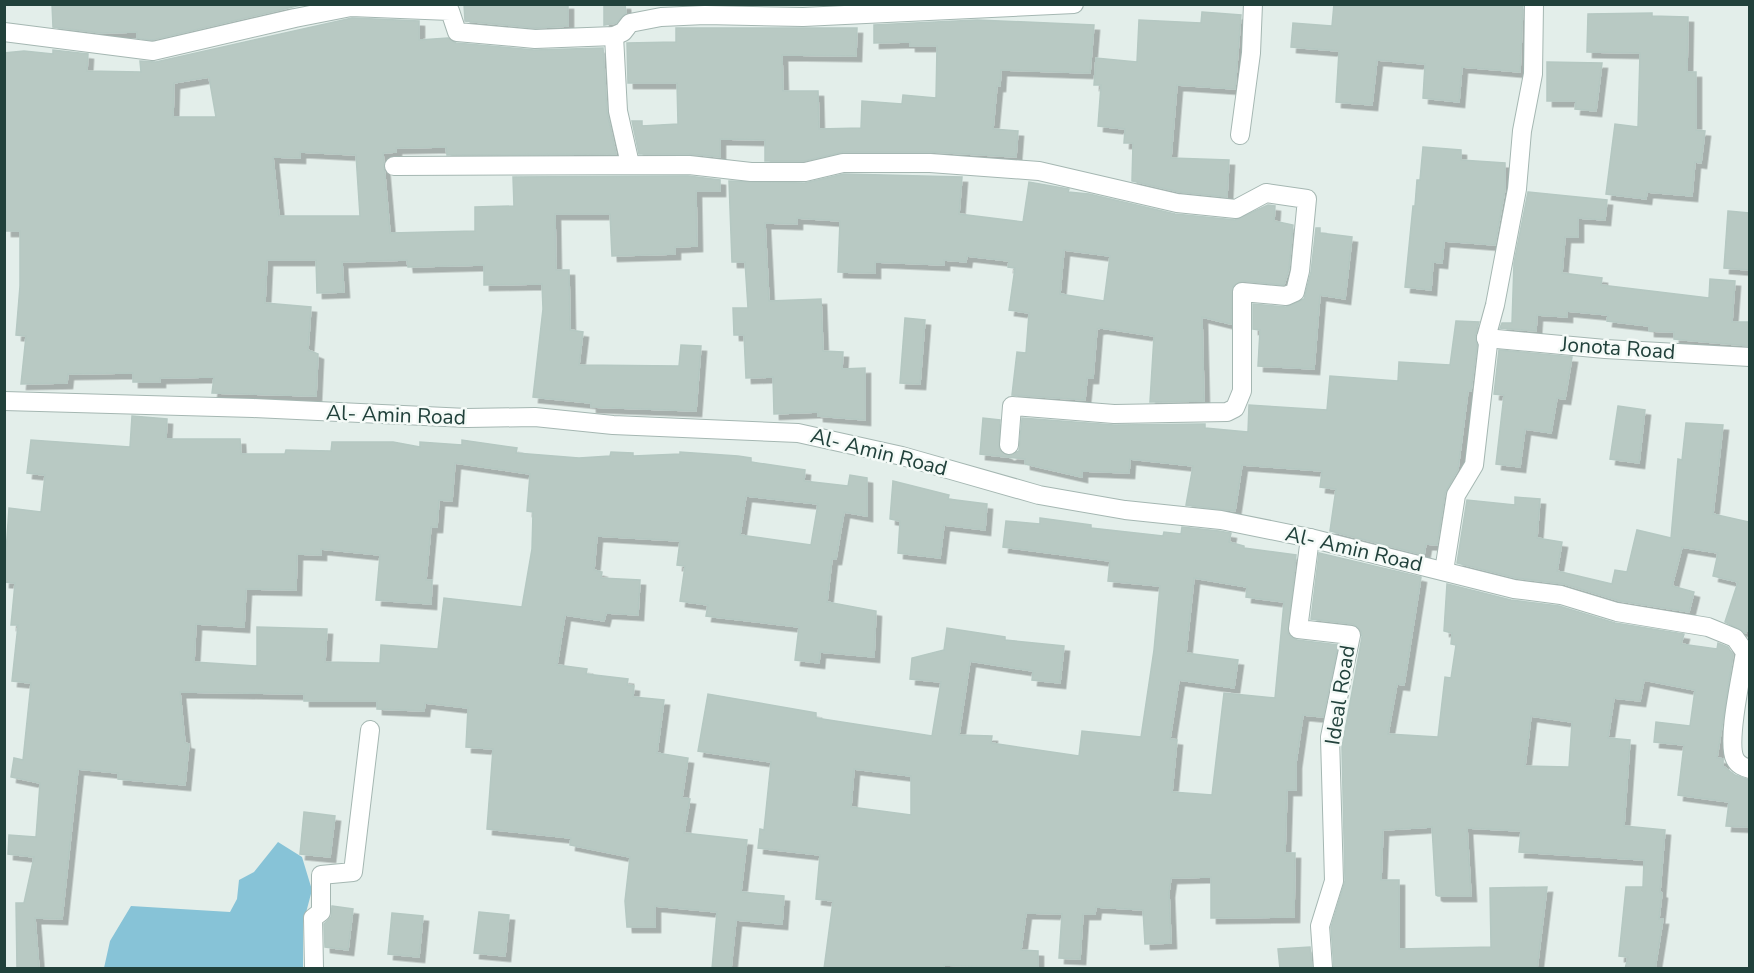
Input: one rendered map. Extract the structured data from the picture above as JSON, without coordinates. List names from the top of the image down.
{
  "streets": {
    "street": ["Jonota Road", "Al- Amin Road", "Ideal Road"]
  },
  "crossings": [
    ["Al- Amin Road", "Ideal Road"]
  ]
}
